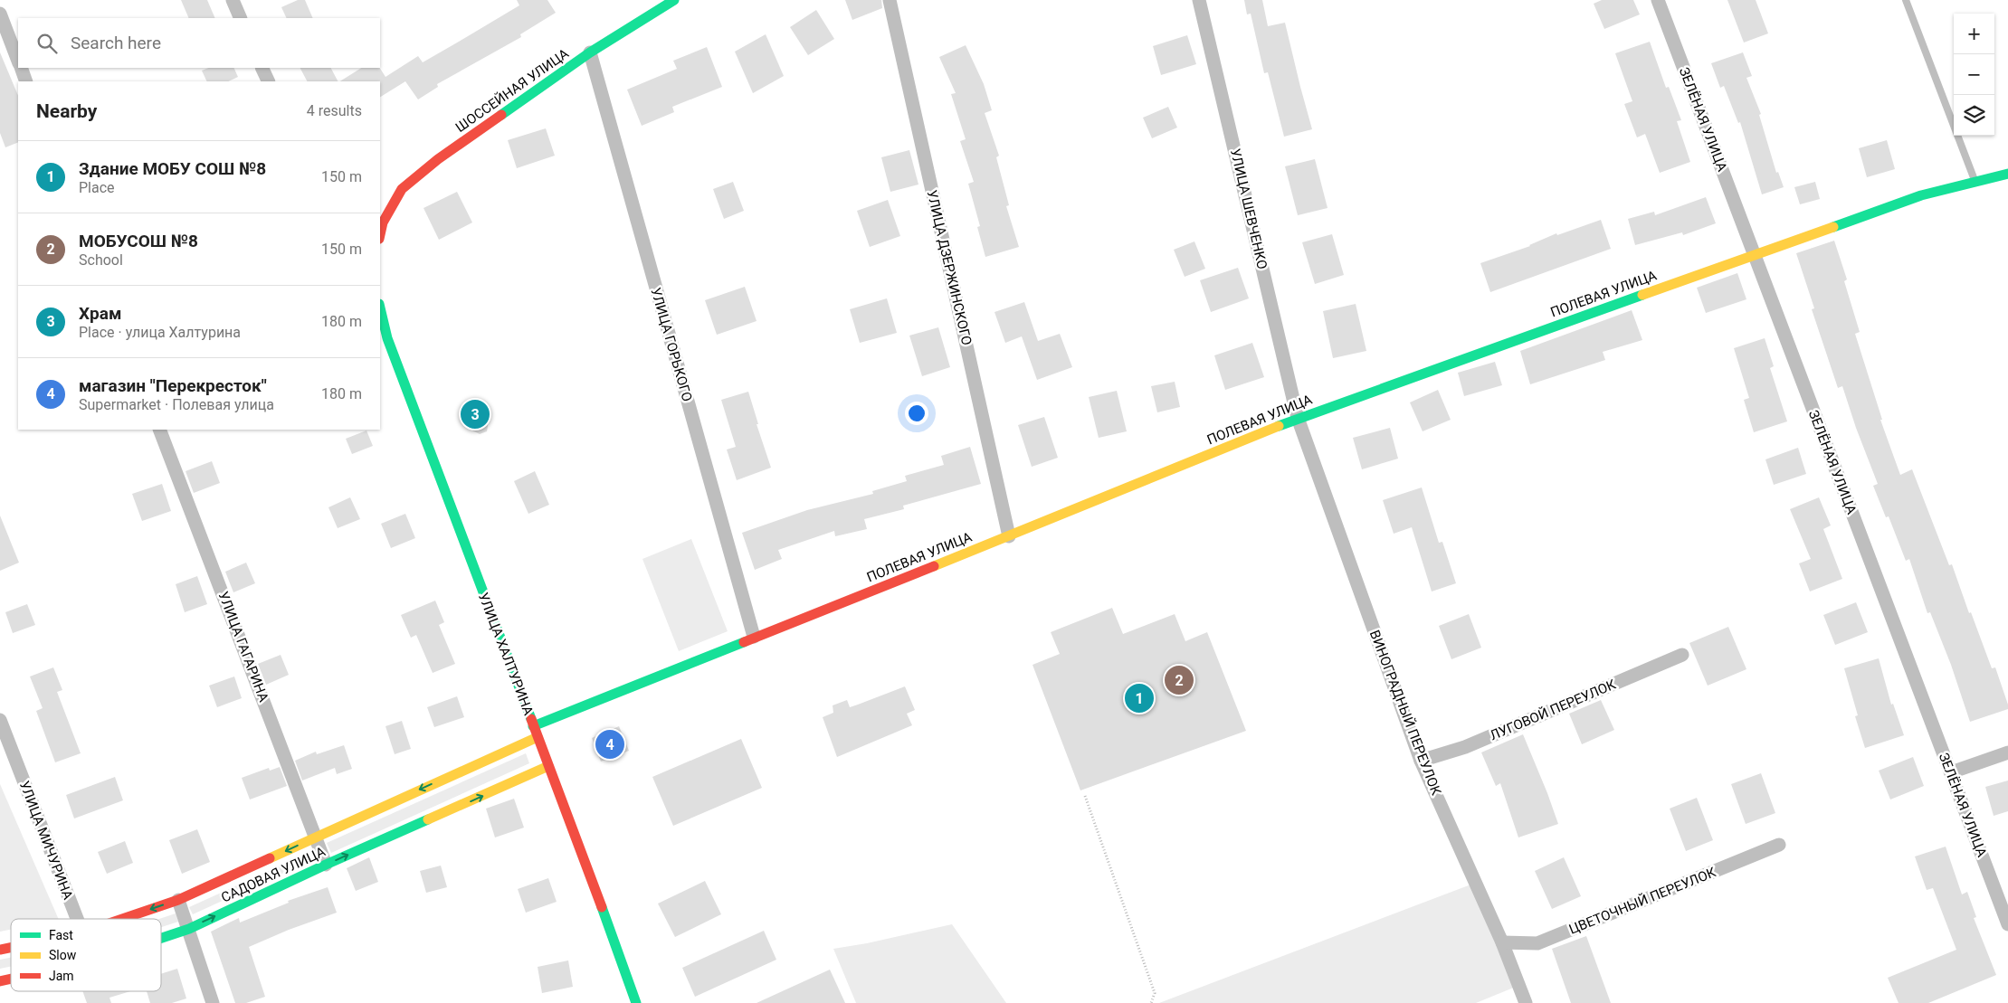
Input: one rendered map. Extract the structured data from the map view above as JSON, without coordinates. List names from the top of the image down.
{
  "streets": {
    "street": [
      "ШОССЕЙНАЯ УЛИЦА",
      "ЗЕЛЁНАЯ УЛИЦА",
      "УЛИЦА ШЕВЧЕНКО",
      "УЛИЦА ДЗЕРЖИНСКОГО",
      "ПОЛЕВАЯ УЛИЦА",
      "УЛИЦА ГОРЬКОГО",
      "УЛИЦА ГАГАРИНА",
      "УЛИЦА ХАЛТУРИНА",
      "ЛУГОВОЙ ПЕРЕУЛОК",
      "ВИНОГРАДНЫЙ ПЕРЕУЛОК",
      "УЛИЦА МИЧУРИНА",
      "САДОВАЯ УЛИЦА",
      "ЦВЕТОЧНЫЙ ПЕРЕУЛОК"
    ]
  },
  "crossings": [
    ["ШОССЕЙНАЯ УЛИЦА", "УЛИЦА ГОРЬКОГО"],
    ["ЗЕЛЁНАЯ УЛИЦА", "ПОЛЕВАЯ УЛИЦА"],
    ["УЛИЦА ШЕВЧЕНКО", "ПОЛЕВАЯ УЛИЦА"],
    ["УЛИЦА ШЕВЧЕНКО", "ВИНОГРАДНЫЙ ПЕРЕУЛОК"],
    ["УЛИЦА ДЗЕРЖИНСКОГО", "ПОЛЕВАЯ УЛИЦА"],
    ["ПОЛЕВАЯ УЛИЦА", "УЛИЦА ГОРЬКОГО"],
    ["ПОЛЕВАЯ УЛИЦА", "УЛИЦА ХАЛТУРИНА"],
    ["ПОЛЕВАЯ УЛИЦА", "ВИНОГРАДНЫЙ ПЕРЕУЛОК"],
    ["УЛИЦА ГАГАРИНА", "САДОВАЯ УЛИЦА"],
    ["УЛИЦА ХАЛТУРИНА", "САДОВАЯ УЛИЦА"],
    ["ЛУГОВОЙ ПЕРЕУЛОК", "ВИНОГРАДНЫЙ ПЕРЕУЛОК"],
    ["ВИНОГРАДНЫЙ ПЕРЕУЛОК", "ЦВЕТОЧНЫЙ ПЕРЕУЛОК"]
  ],
  "legend": ["Fast", "Slow", "Jam"],
  "page": {
    "map_buttons": ["+", "−"],
    "search": "Search here",
    "heading": ["Nearby", "4 results"],
    "list": [
      {
        "mark": "1",
        "name": "Здание МОБУ СОШ №8",
        "note": "Place",
        "value": "150 m"
      },
      {
        "mark": "2",
        "name": "МОБУСОШ №8",
        "note": "School",
        "value": "150 m"
      },
      {
        "mark": "3",
        "name": "Храм",
        "note": "Place · улица Халтурина",
        "value": "180 m"
      },
      {
        "mark": "4",
        "name": "магазин \"Перекресток\"",
        "note": "Supermarket · Полевая улица",
        "value": "180 m"
      }
    ],
    "pins": [
      "3",
      "2",
      "1",
      "4"
    ]
  }
}
